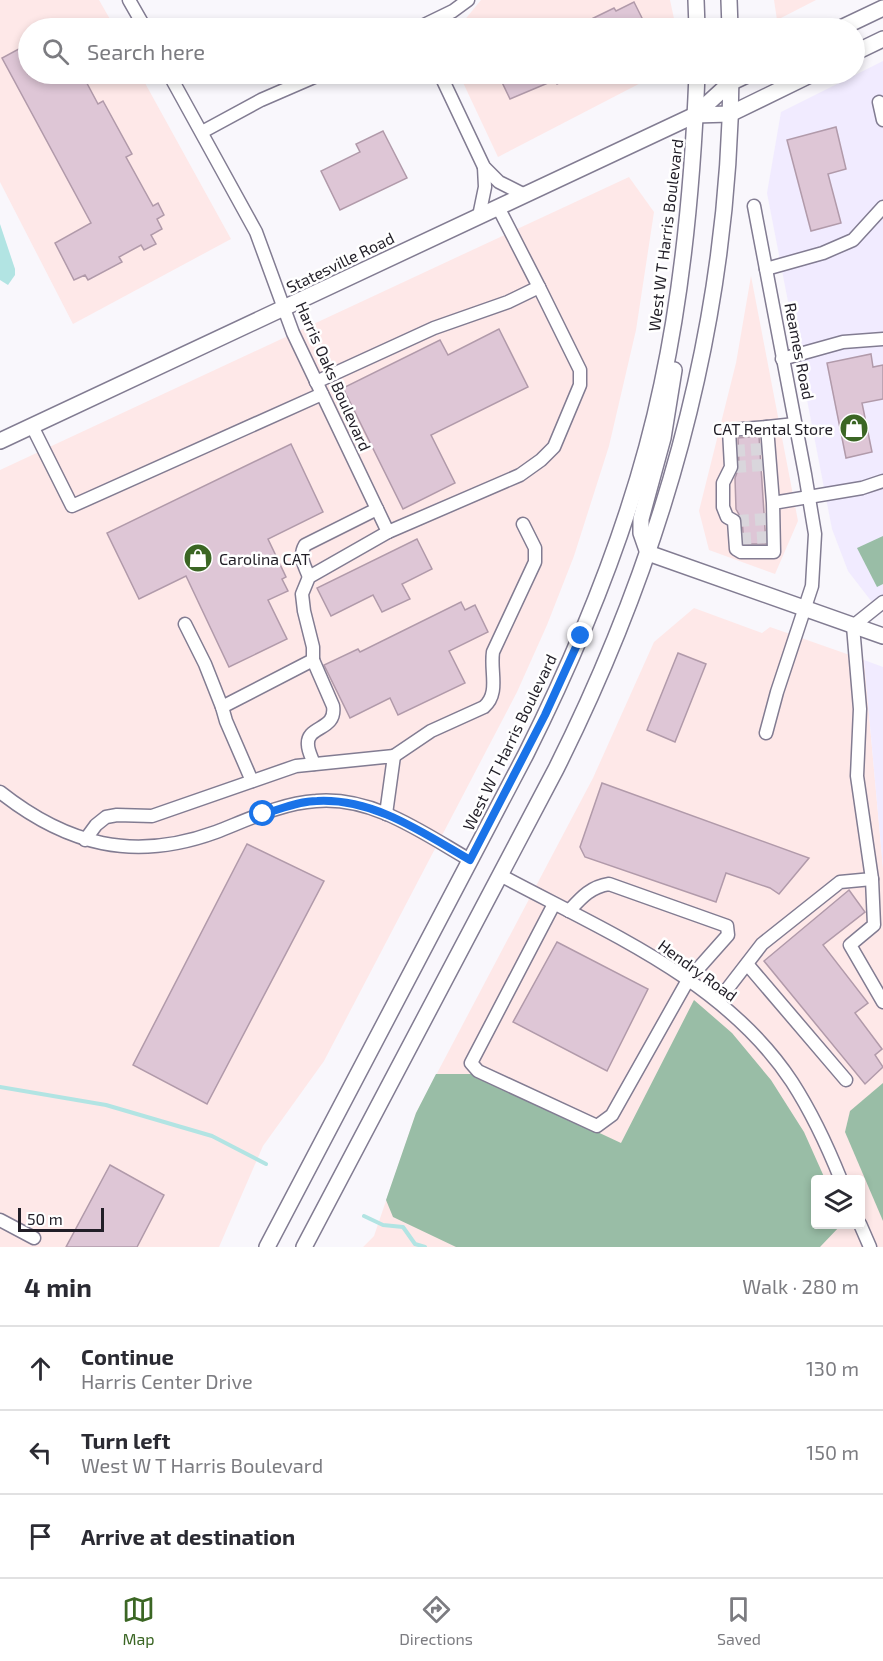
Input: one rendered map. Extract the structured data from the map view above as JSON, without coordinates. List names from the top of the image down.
{
  "streets": {
    "main road": ["West W T Harris Boulevard", "Statesville Road"],
    "street": ["Reames Road", "Harris Oaks Boulevard", "Hendry Road"]
  },
  "crossings": [
    ["West W T Harris Boulevard", "Statesville Road"],
    ["Statesville Road", "Harris Oaks Boulevard"]
  ],
  "places": {
    "shop": ["CAT Rental Store", "Carolina CAT"]
  },
  "scale_bar": "50 m",
  "page": {
    "search": "Search here",
    "scale": "50 m",
    "heading": ["4 min", "Walk · 280 m"],
    "list": [
      ["Continue", "Harris Center Drive", "130 m"],
      ["Turn left", "West W T Harris Boulevard", "150 m"],
      "Arrive at destination"
    ],
    "nav": ["Map", "Directions", "Saved"]
  }
}
